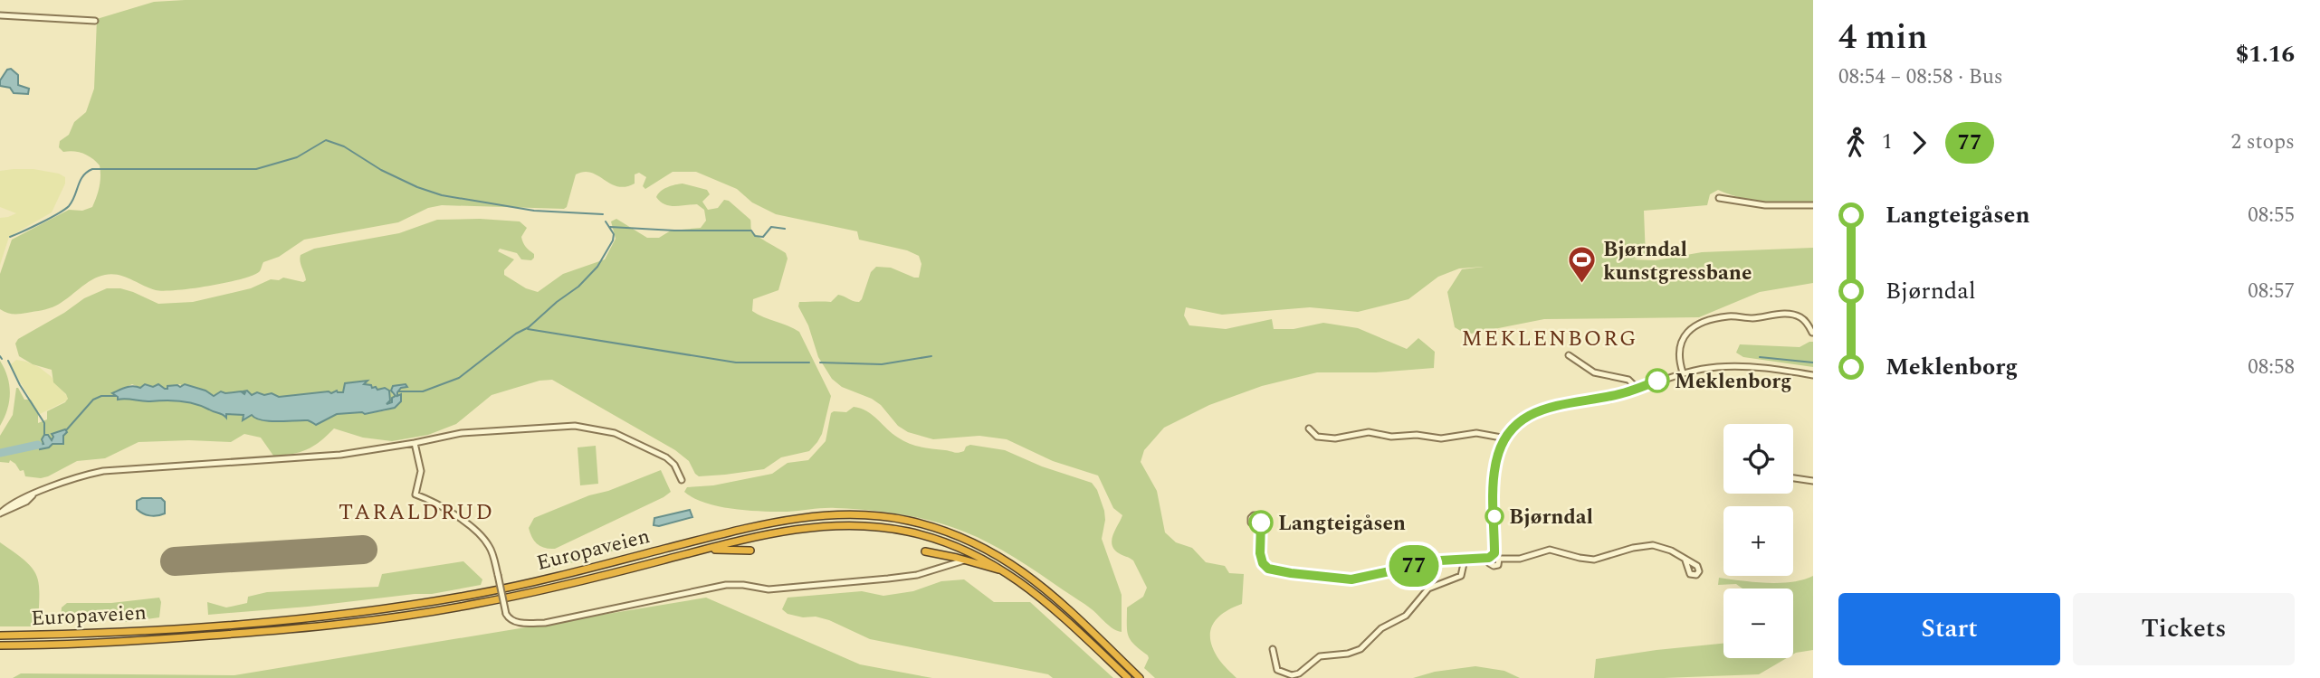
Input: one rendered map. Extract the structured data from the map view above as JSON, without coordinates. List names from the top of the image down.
{
  "streets": {
    "highway": ["Europaveien"]
  },
  "districts": ["MEKLENBORG", "TARALDRUD"],
  "places": {
    "sports": ["Bjørndal kunstgressbane"],
    "other": ["Meklenborg", "Bjørndal", "Langteigåsen"]
  },
  "lines": ["bus line 77"],
  "page": {
    "on_map": "77",
    "heading": ["4 min", "08:54 – 08:58 · Bus", "$1.16"],
    "legs": ["1", "77", "2 stops"],
    "list": [
      {
        "name": "Langteigåsen",
        "value": "08:55"
      },
      {
        "name": "Bjørndal",
        "value": "08:57"
      },
      {
        "name": "Meklenborg",
        "value": "08:58"
      }
    ],
    "map_buttons": ["+", "−"],
    "buttons": ["Start", "Tickets"]
  }
}
